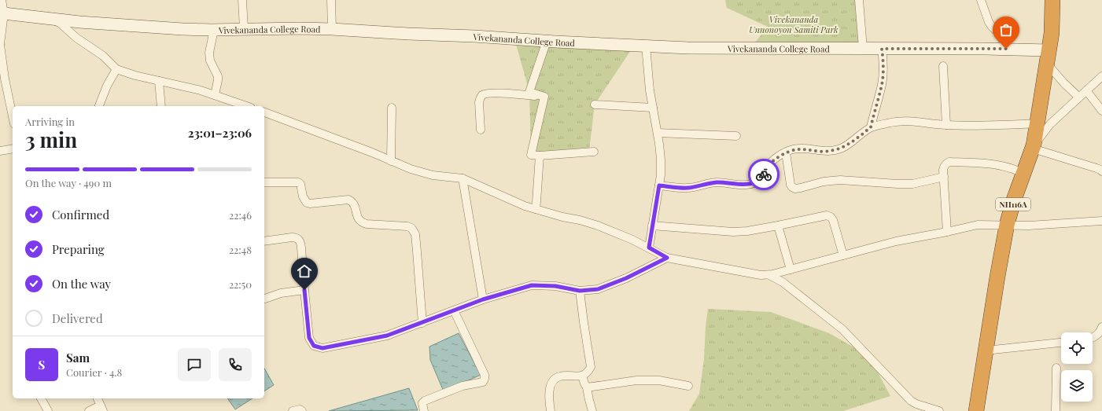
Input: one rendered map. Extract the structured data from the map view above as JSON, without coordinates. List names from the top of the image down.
{
  "streets": {
    "highway": ["NH116A"],
    "street": ["Vivekananda College Road"]
  },
  "crossings": [
    ["Vivekananda College Road", "NH116A"]
  ],
  "parks": ["Vivekananda Unnonoyon Samiti Park"],
  "page": {
    "heading": ["3 min", "Arriving in", "23:01–23:06"],
    "panel": ["Sam", "Courier · 4.8"],
    "bar": "On the way · 490 m",
    "list": [
      ["Confirmed", "22:46"],
      ["Preparing", "22:48"],
      ["On the way", "22:50"],
      "Delivered"
    ],
    "round": "S"
  }
}
